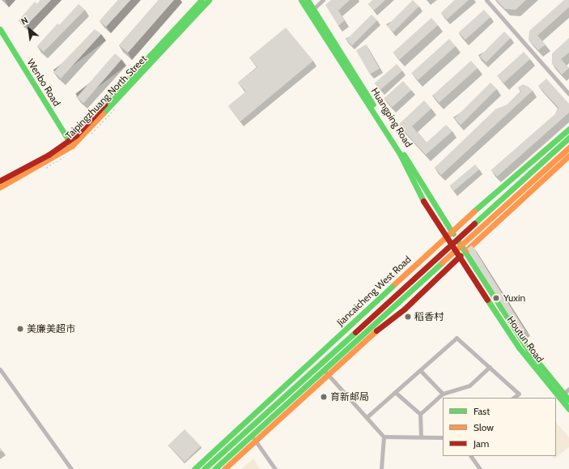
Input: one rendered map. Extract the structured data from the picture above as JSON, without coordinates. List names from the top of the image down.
{
  "streets": {
    "main road": [
      "Wenbo Road",
      "Taipingzhuang North Street",
      "Huangping Road",
      "Jiancaicheng West Road",
      "Houtun Road"
    ]
  },
  "crossings": [
    ["Wenbo Road", "Taipingzhuang North Street"],
    ["Huangping Road", "Jiancaicheng West Road"],
    ["Huangping Road", "Houtun Road"],
    ["Jiancaicheng West Road", "Houtun Road"]
  ],
  "places": [
    "Yuxin",
    "稻香村",
    "美廉美超市",
    "育新邮局"
  ],
  "legend": ["Fast", "Slow", "Jam"],
  "north": "top left"
}
